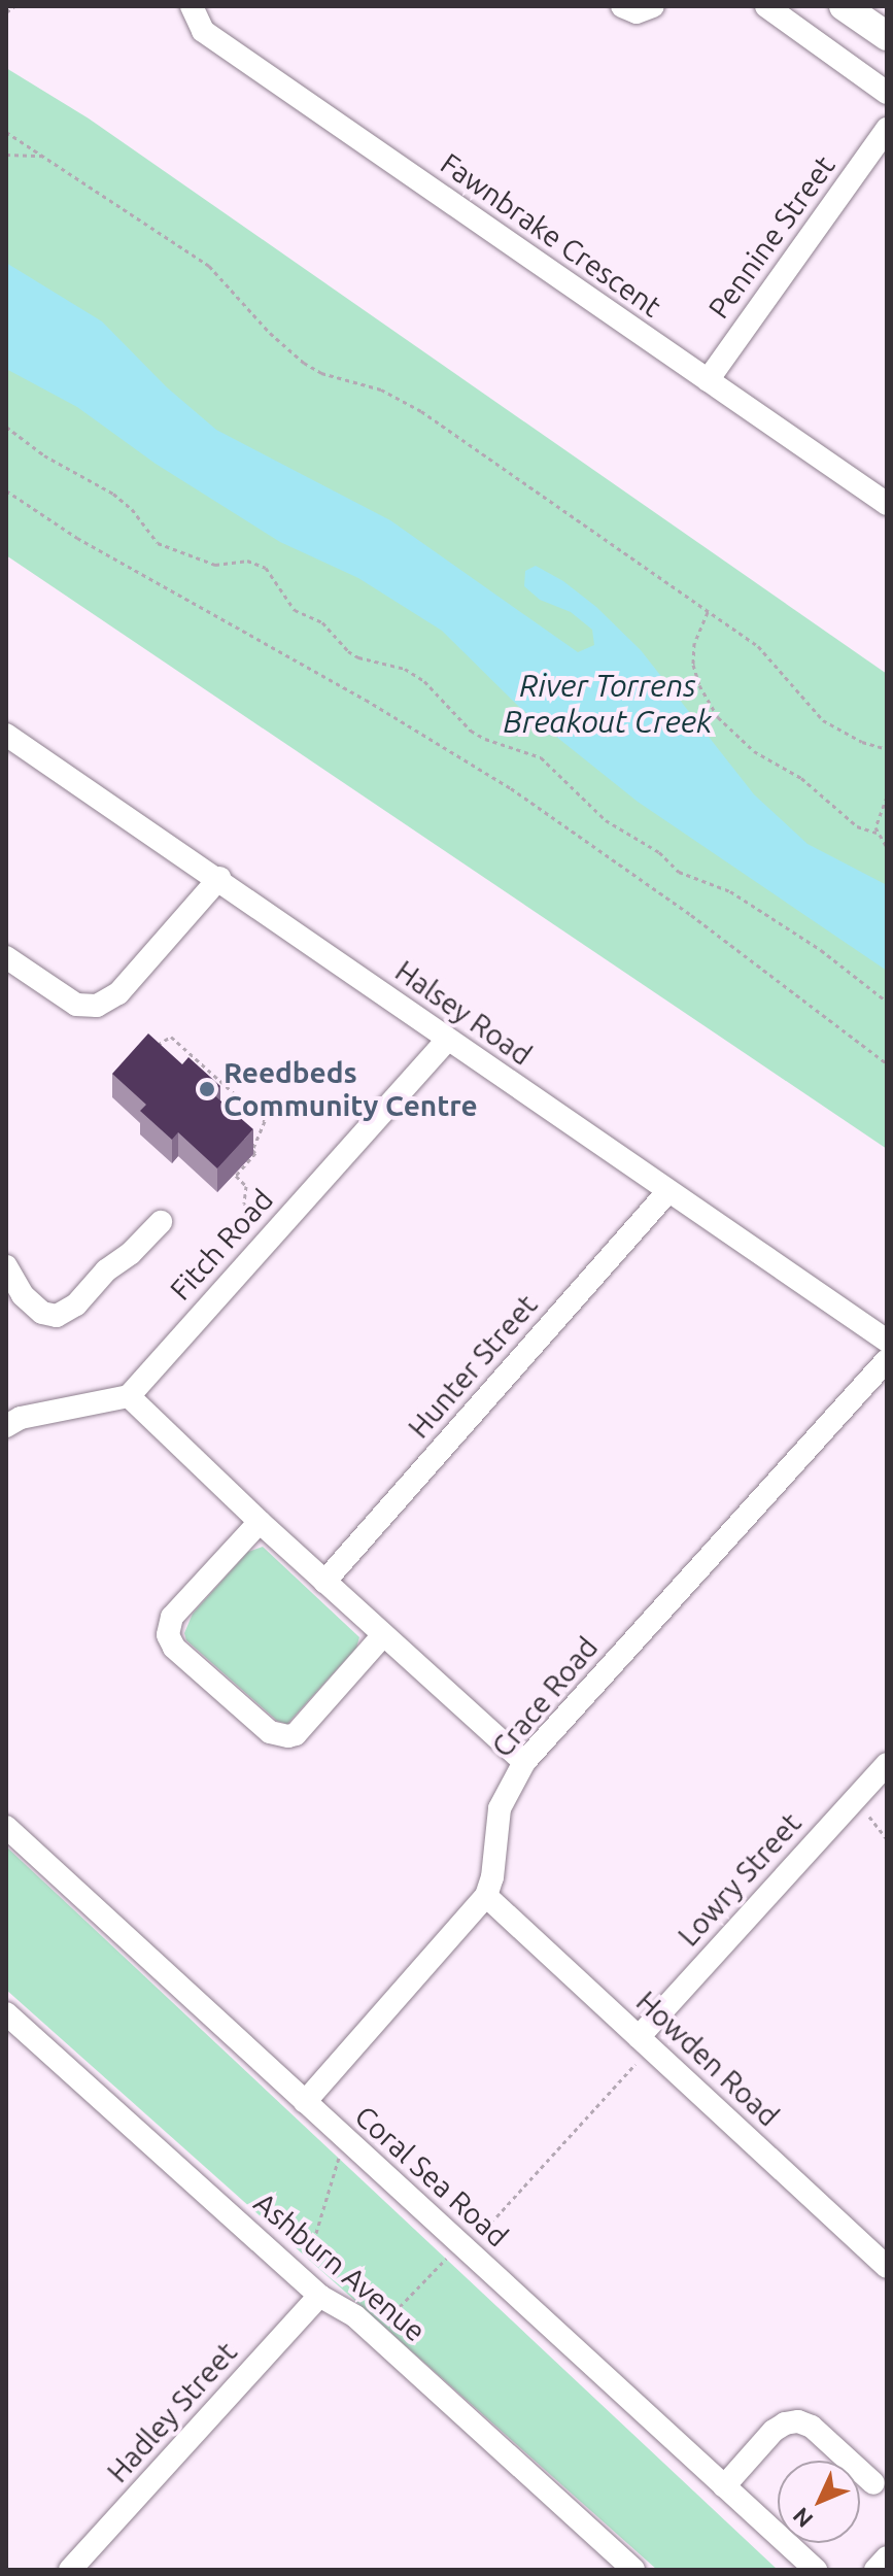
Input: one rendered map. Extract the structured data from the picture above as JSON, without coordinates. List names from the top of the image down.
{
  "streets": {
    "street": [
      "Fawnbrake Crescent",
      "Pennine Street",
      "Halsey Road",
      "Fitch Road",
      "Hunter Street",
      "Crace Road",
      "Lowry Street",
      "Howden Road",
      "Coral Sea Road",
      "Ashburn Avenue",
      "Hadley Street"
    ]
  },
  "crossings": [
    ["Fawnbrake Crescent", "Pennine Street"],
    ["Halsey Road", "Fitch Road"],
    ["Halsey Road", "Hunter Street"],
    ["Crace Road", "Howden Road"],
    ["Crace Road", "Coral Sea Road"],
    ["Lowry Street", "Howden Road"],
    ["Ashburn Avenue", "Hadley Street"]
  ],
  "water": ["River Torrens Breakout Creek"],
  "places": ["Reedbeds Community Centre"],
  "north": "bottom left"
}
